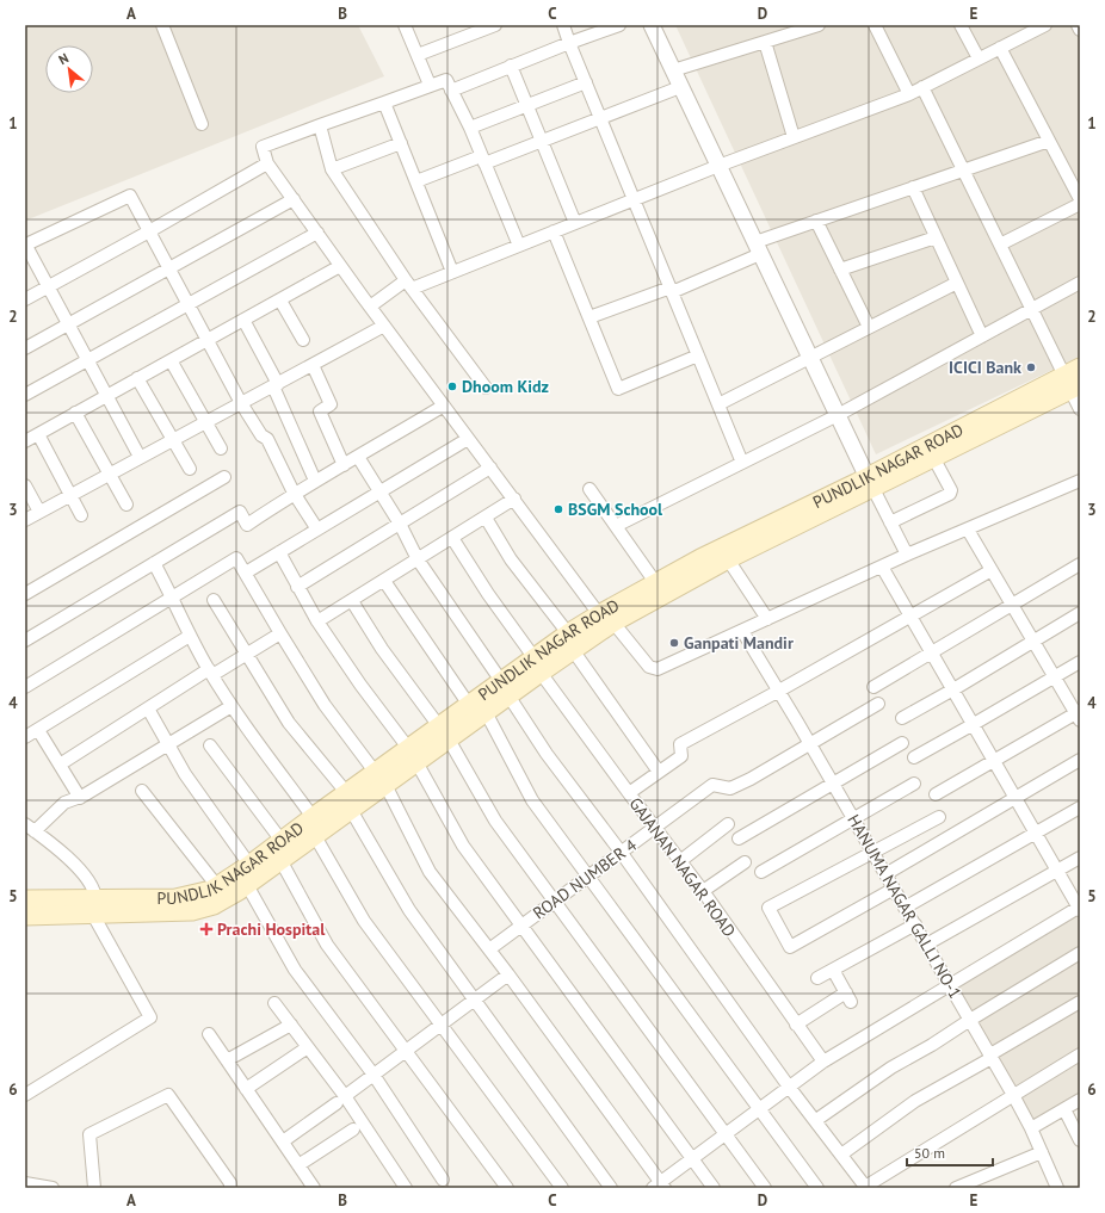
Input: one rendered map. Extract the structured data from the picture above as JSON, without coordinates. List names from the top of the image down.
{
  "streets": {
    "main road": ["PUNDLIK NAGAR ROAD"],
    "street": ["GAJANAN NAGAR ROAD", "ROAD NUMBER 4", "HANUMA NAGAR GALLI NO-1"]
  },
  "crossings": [
    ["PUNDLIK NAGAR ROAD", "GAJANAN NAGAR ROAD"],
    ["GAJANAN NAGAR ROAD", "ROAD NUMBER 4"],
    ["ROAD NUMBER 4", "HANUMA NAGAR GALLI NO-1"]
  ],
  "places": {
    "other": [
      "ICICI Bank",
      "Dhoom Kidz",
      "BSGM School",
      "Ganpati Mandir"
    ],
    "health": ["Prachi Hospital"]
  },
  "scale_bar": "50 m",
  "north": "top left",
  "grid": {
    "columns": [
      "A",
      "B",
      "C",
      "D",
      "E"
    ],
    "rows": [
      "1",
      "2",
      "3",
      "4",
      "5",
      "6"
    ]
  }
}
